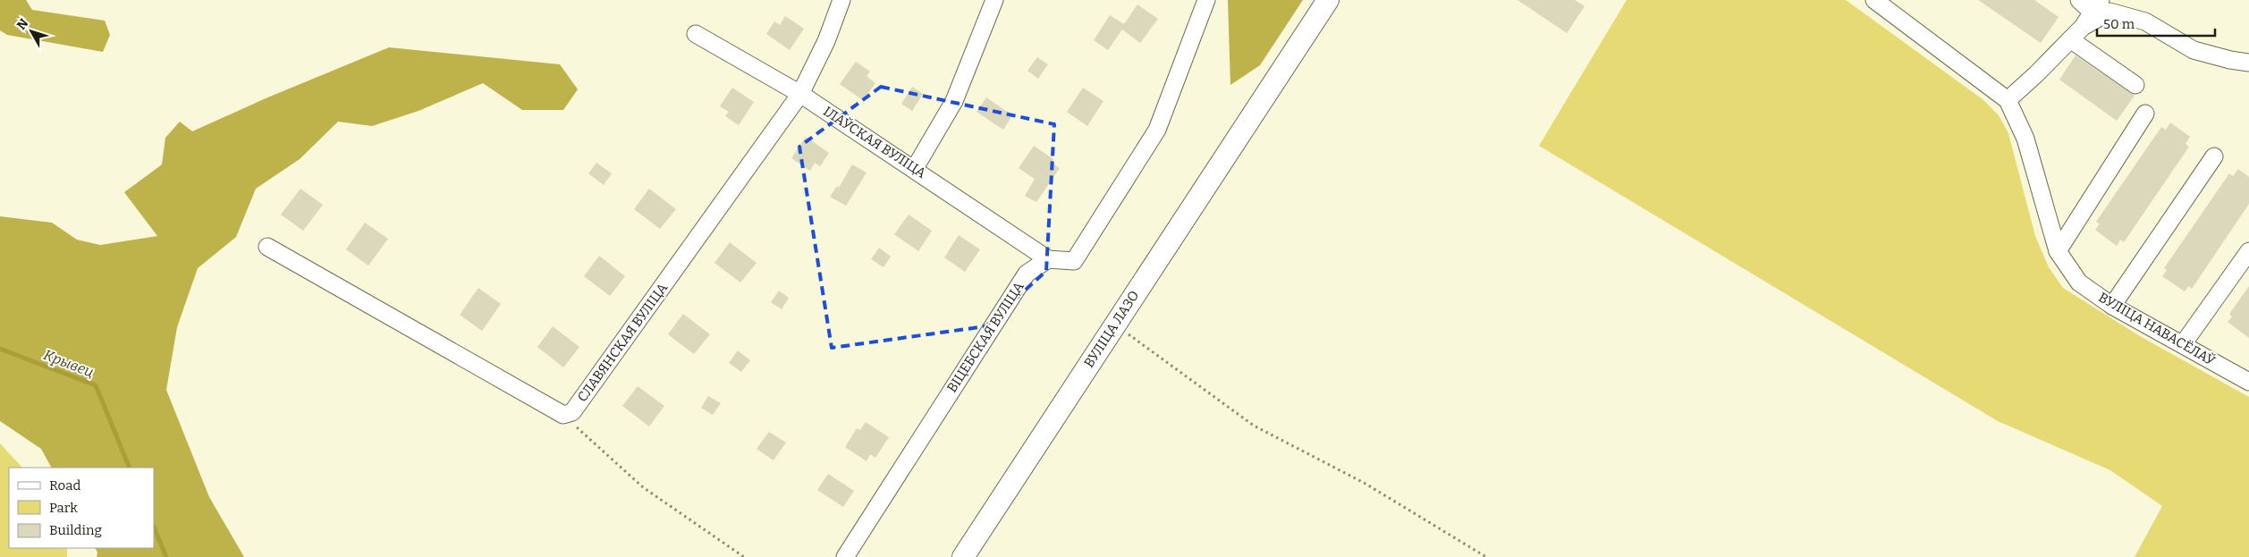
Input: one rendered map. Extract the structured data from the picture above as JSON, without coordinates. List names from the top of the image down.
{
  "streets": {
    "main road": ["ВУЛІЦА ЛАЗО"],
    "street": [
      "ІЛАЎСКАЯ ВУЛІЦА",
      "ВУЛІЦА НАВАСЁЛАЎ",
      "ВІЦЕБСКАЯ ВУЛІЦА",
      "СЛАВЯНСКАЯ ВУЛІЦА"
    ]
  },
  "crossings": [
    ["ІЛАЎСКАЯ ВУЛІЦА", "ВІЦЕБСКАЯ ВУЛІЦА"],
    ["ІЛАЎСКАЯ ВУЛІЦА", "СЛАВЯНСКАЯ ВУЛІЦА"]
  ],
  "water": ["Крывец"],
  "legend": ["Road", "Park", "Building"],
  "scale_bar": "50 m",
  "north": "top left"
}
